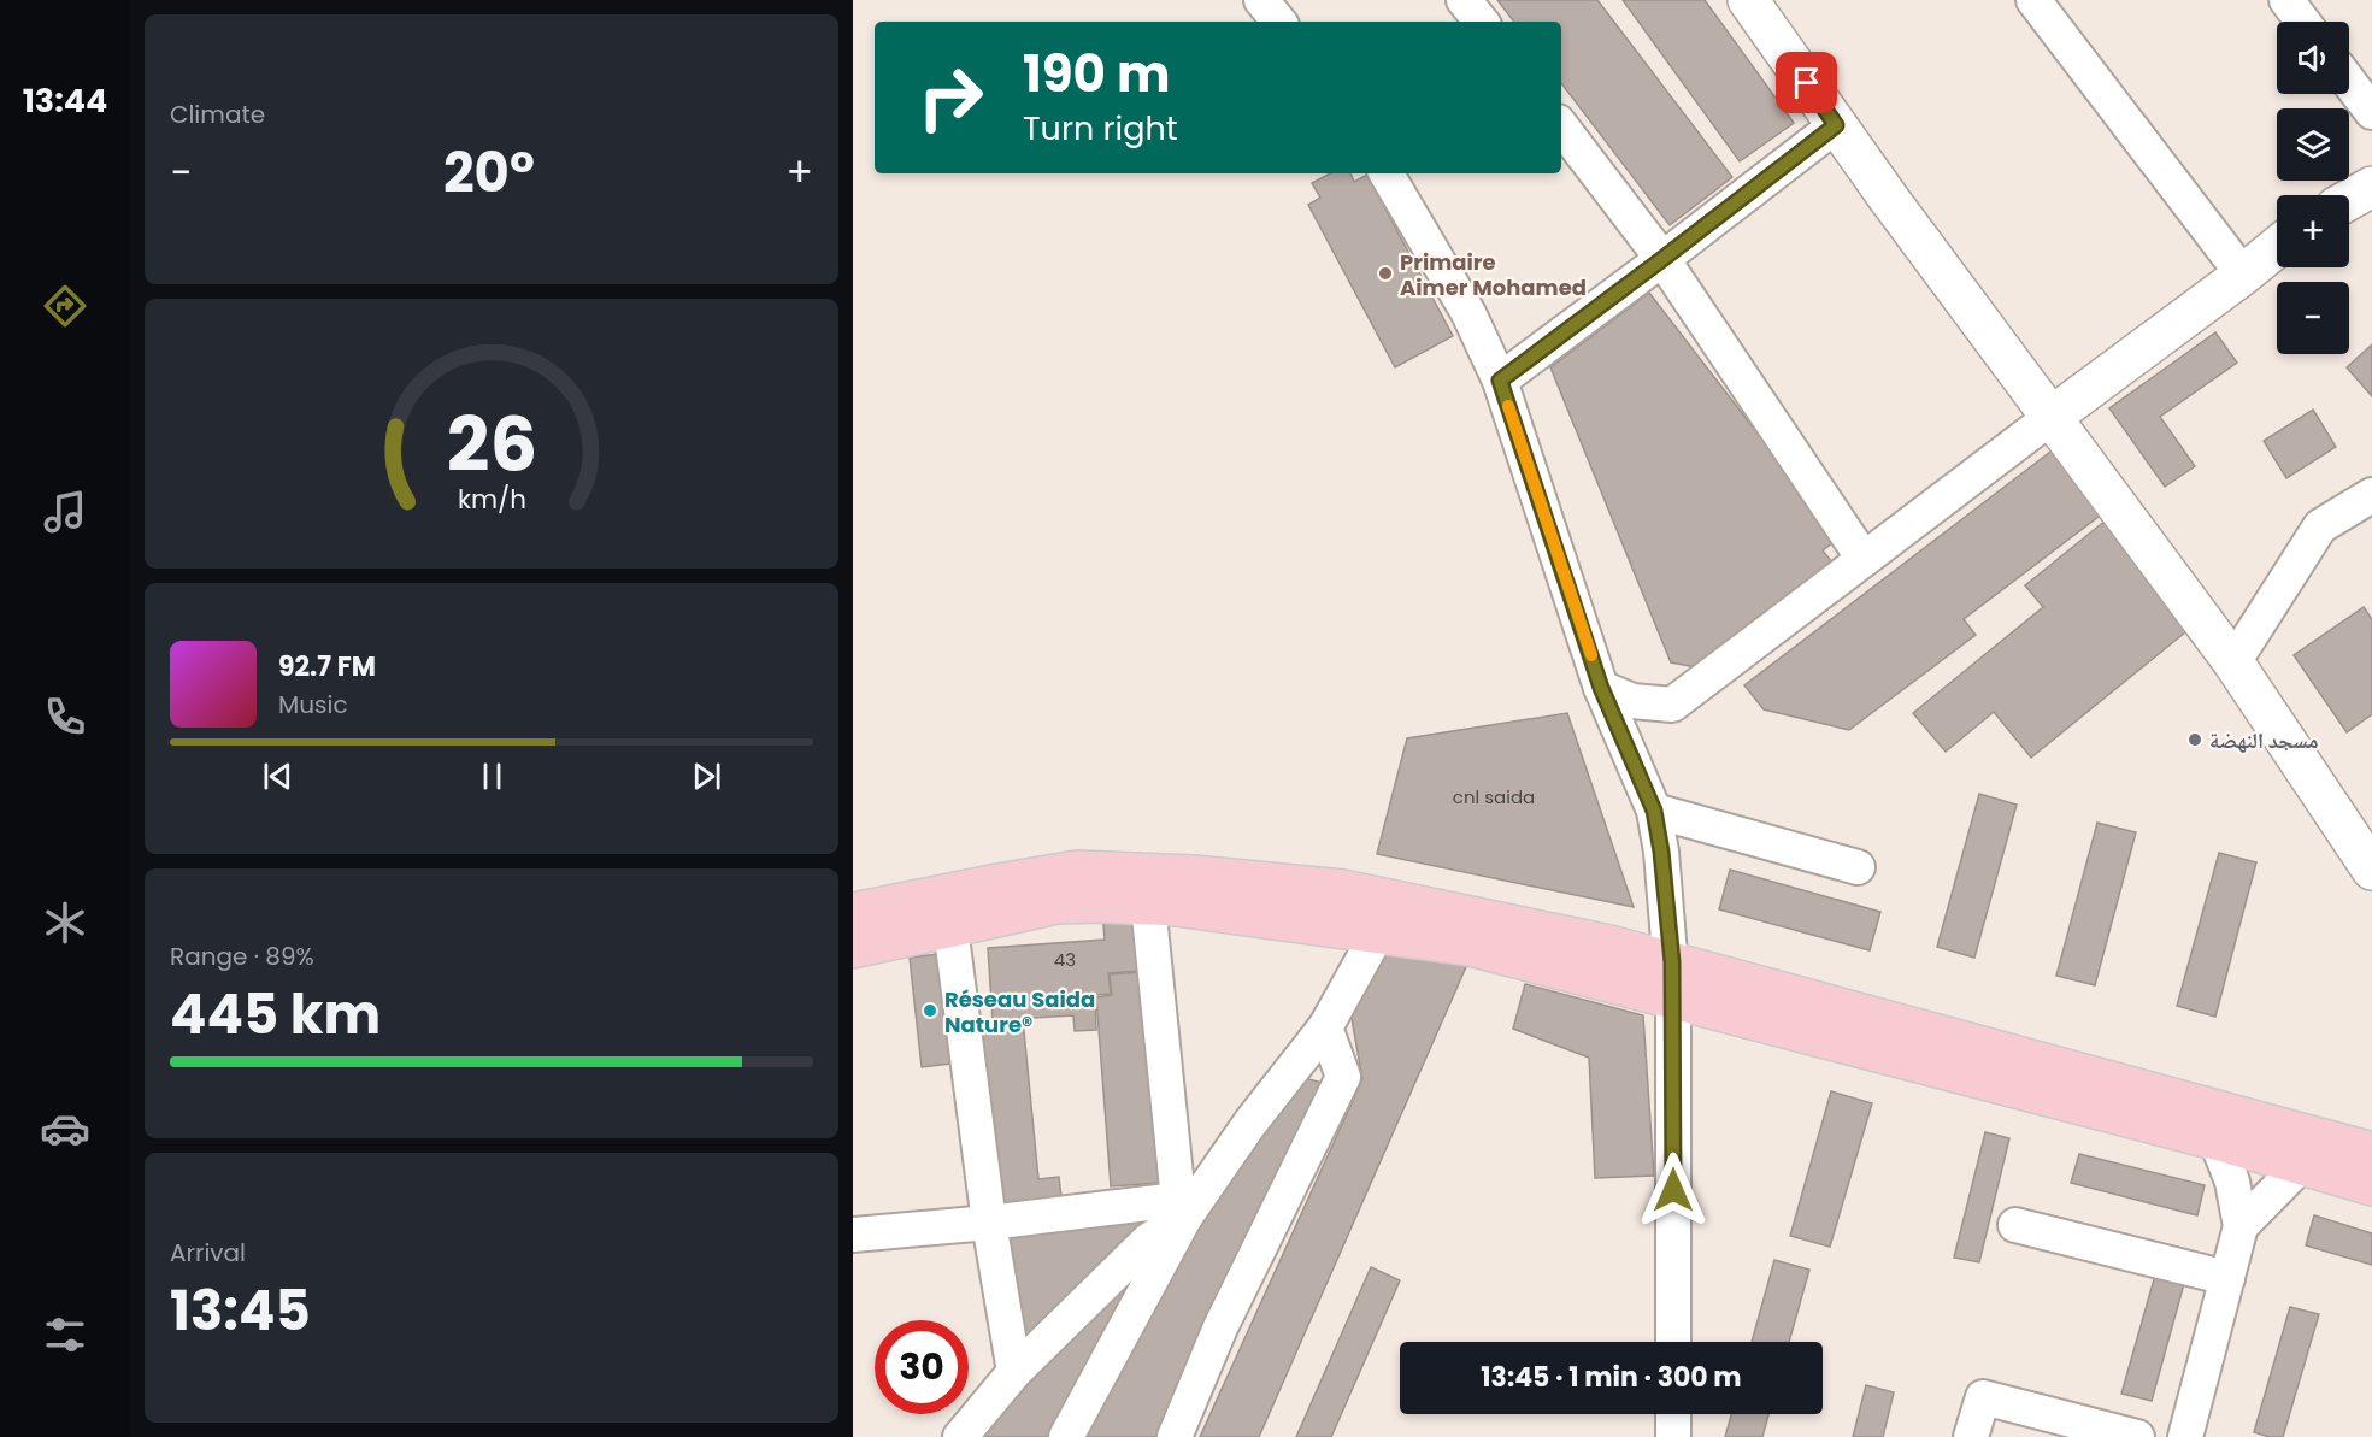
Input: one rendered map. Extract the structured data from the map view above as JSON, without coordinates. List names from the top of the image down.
{
  "places": ["Primaire Aimer Mohamed", "مسجد النهضة", "Réseau Saida Nature®"],
  "house_numbers": ["cnl saida", "43"],
  "page": {
    "tabs": "13:44",
    "tile": [
      "Climate",
      ["Range · 89%", "445 km"],
      ["Arrival", "13:45"]
    ],
    "map_buttons": ["+", "−"],
    "turn": ["190 m", "Turn right"],
    "heat": ["−", "20°", "+"],
    "song": ["92.7 FM", "Music"],
    "limit": "30",
    "trip": "13:45 · 1 min · 300 m",
    "gauge": ["26", "km/h"]
  }
}
